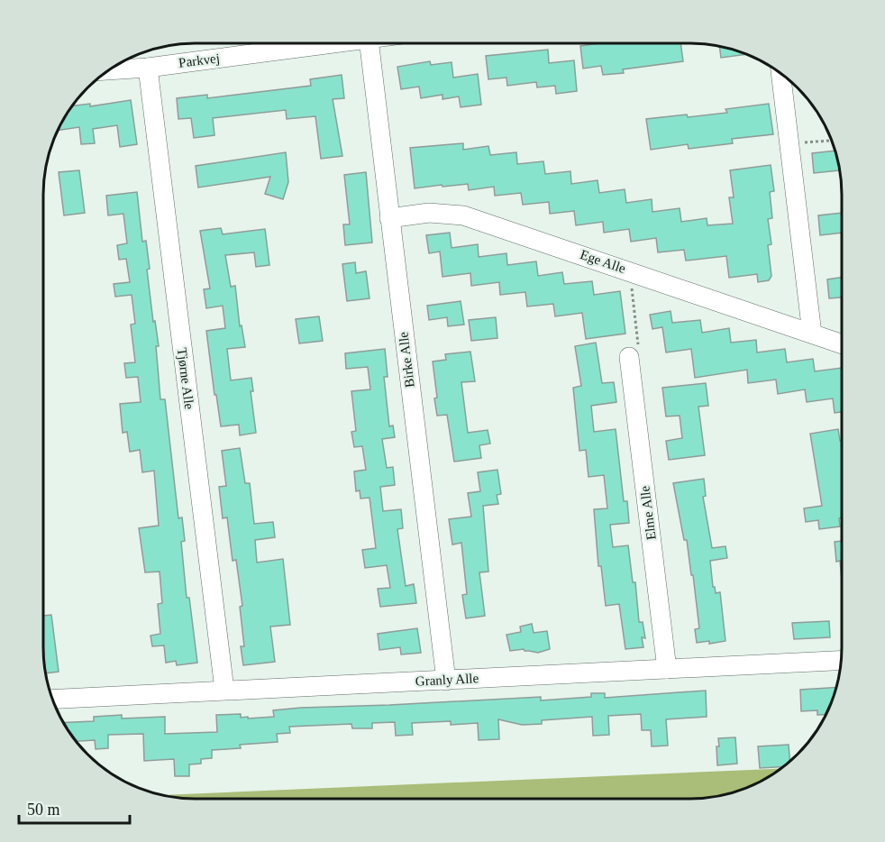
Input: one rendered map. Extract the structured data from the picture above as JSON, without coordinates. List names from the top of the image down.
{
  "streets": {
    "street": [
      "Parkvej",
      "Ege Alle",
      "Birke Alle",
      "Tjørne Alle",
      "Elme Alle",
      "Granly Alle"
    ]
  },
  "crossings": [
    ["Parkvej", "Tjørne Alle"],
    ["Ege Alle", "Birke Alle"],
    ["Birke Alle", "Granly Alle"],
    ["Tjørne Alle", "Granly Alle"],
    ["Elme Alle", "Granly Alle"]
  ],
  "scale_bar": "50 m"
}
